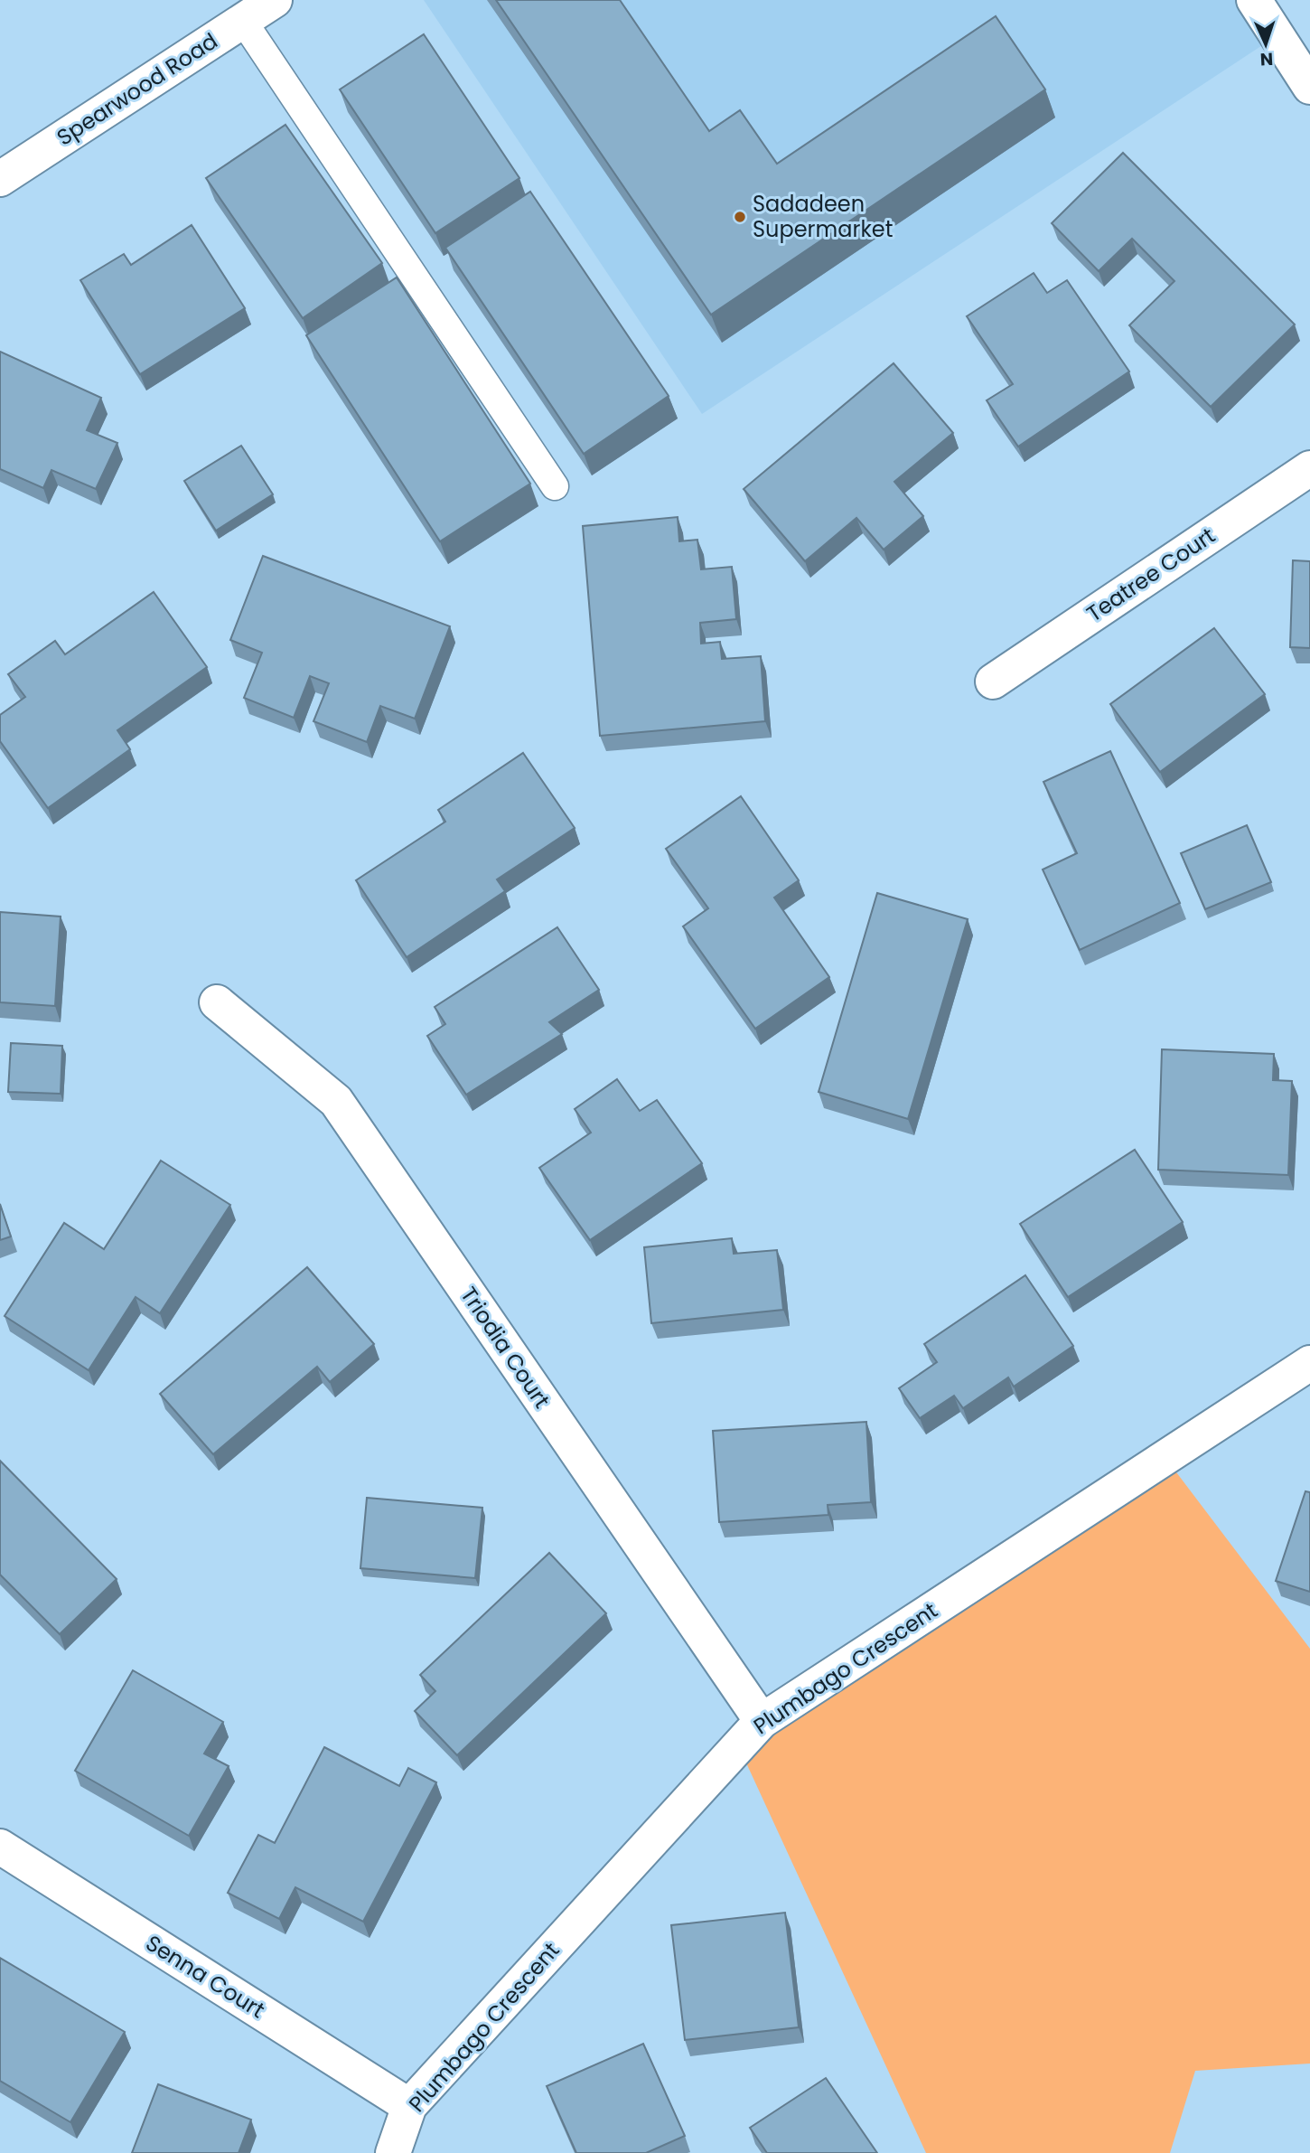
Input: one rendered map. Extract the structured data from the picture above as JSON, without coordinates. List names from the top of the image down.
{
  "streets": {
    "street": [
      "Spearwood Road",
      "Teatree Court",
      "Triodia Court",
      "Plumbago Crescent",
      "Senna Court"
    ]
  },
  "crossings": [
    ["Triodia Court", "Plumbago Crescent"],
    ["Plumbago Crescent", "Senna Court"]
  ],
  "places": ["Sadadeen Supermarket"],
  "north": "bottom"
}
